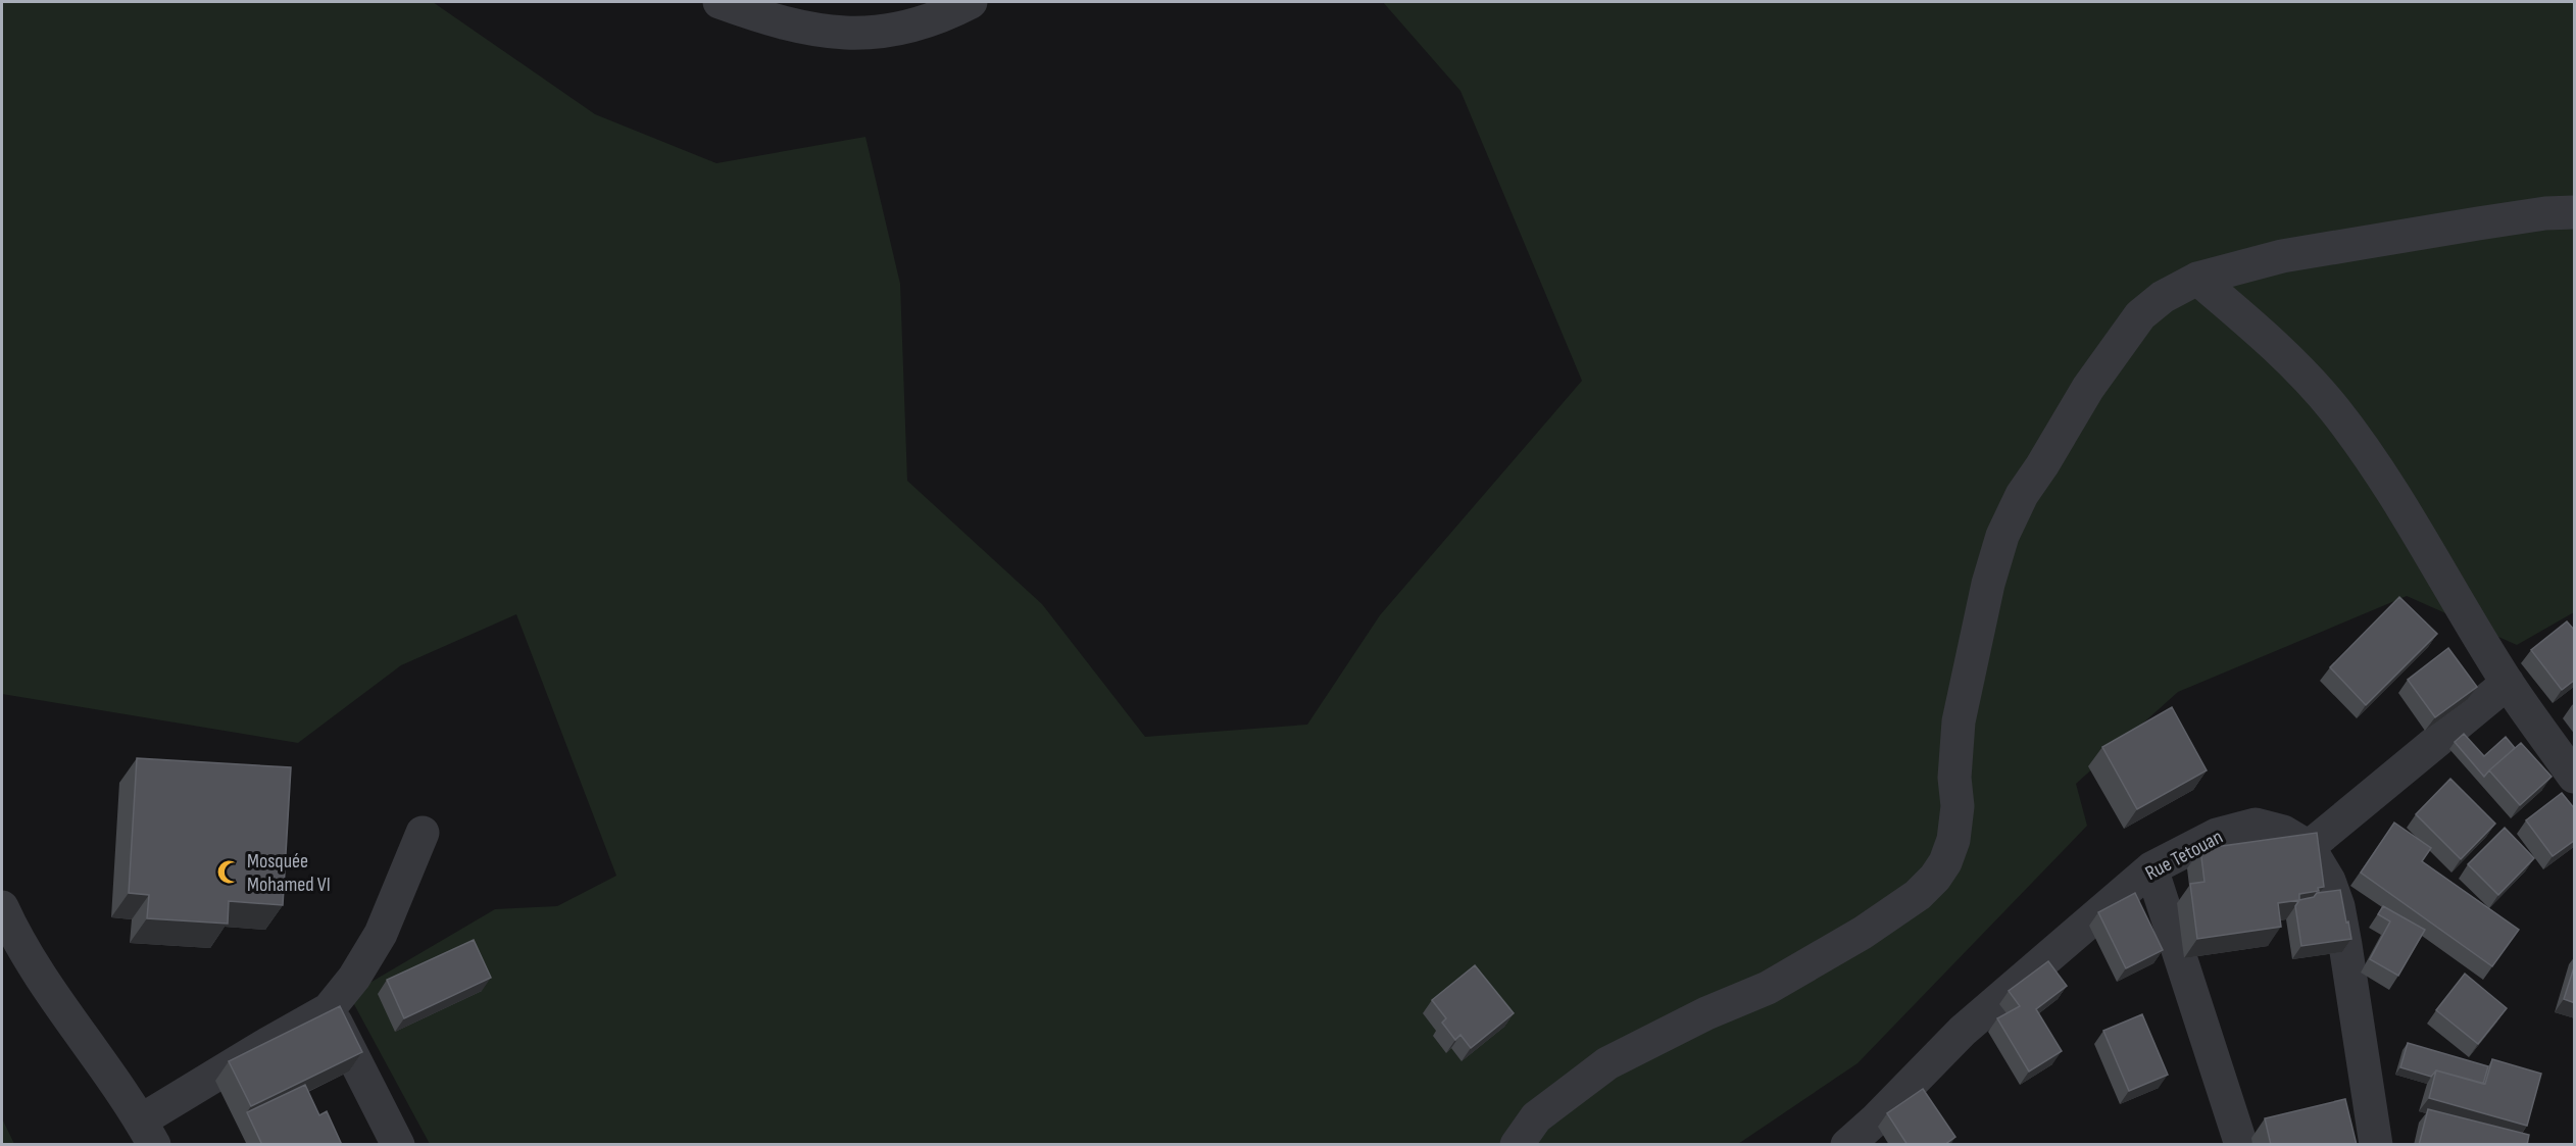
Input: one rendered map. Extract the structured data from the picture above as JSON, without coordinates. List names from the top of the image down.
{
  "streets": {
    "street": ["Rue Tetouan"]
  },
  "places": {
    "mosque": ["Mosquée Mohamed VI"]
  }
}
